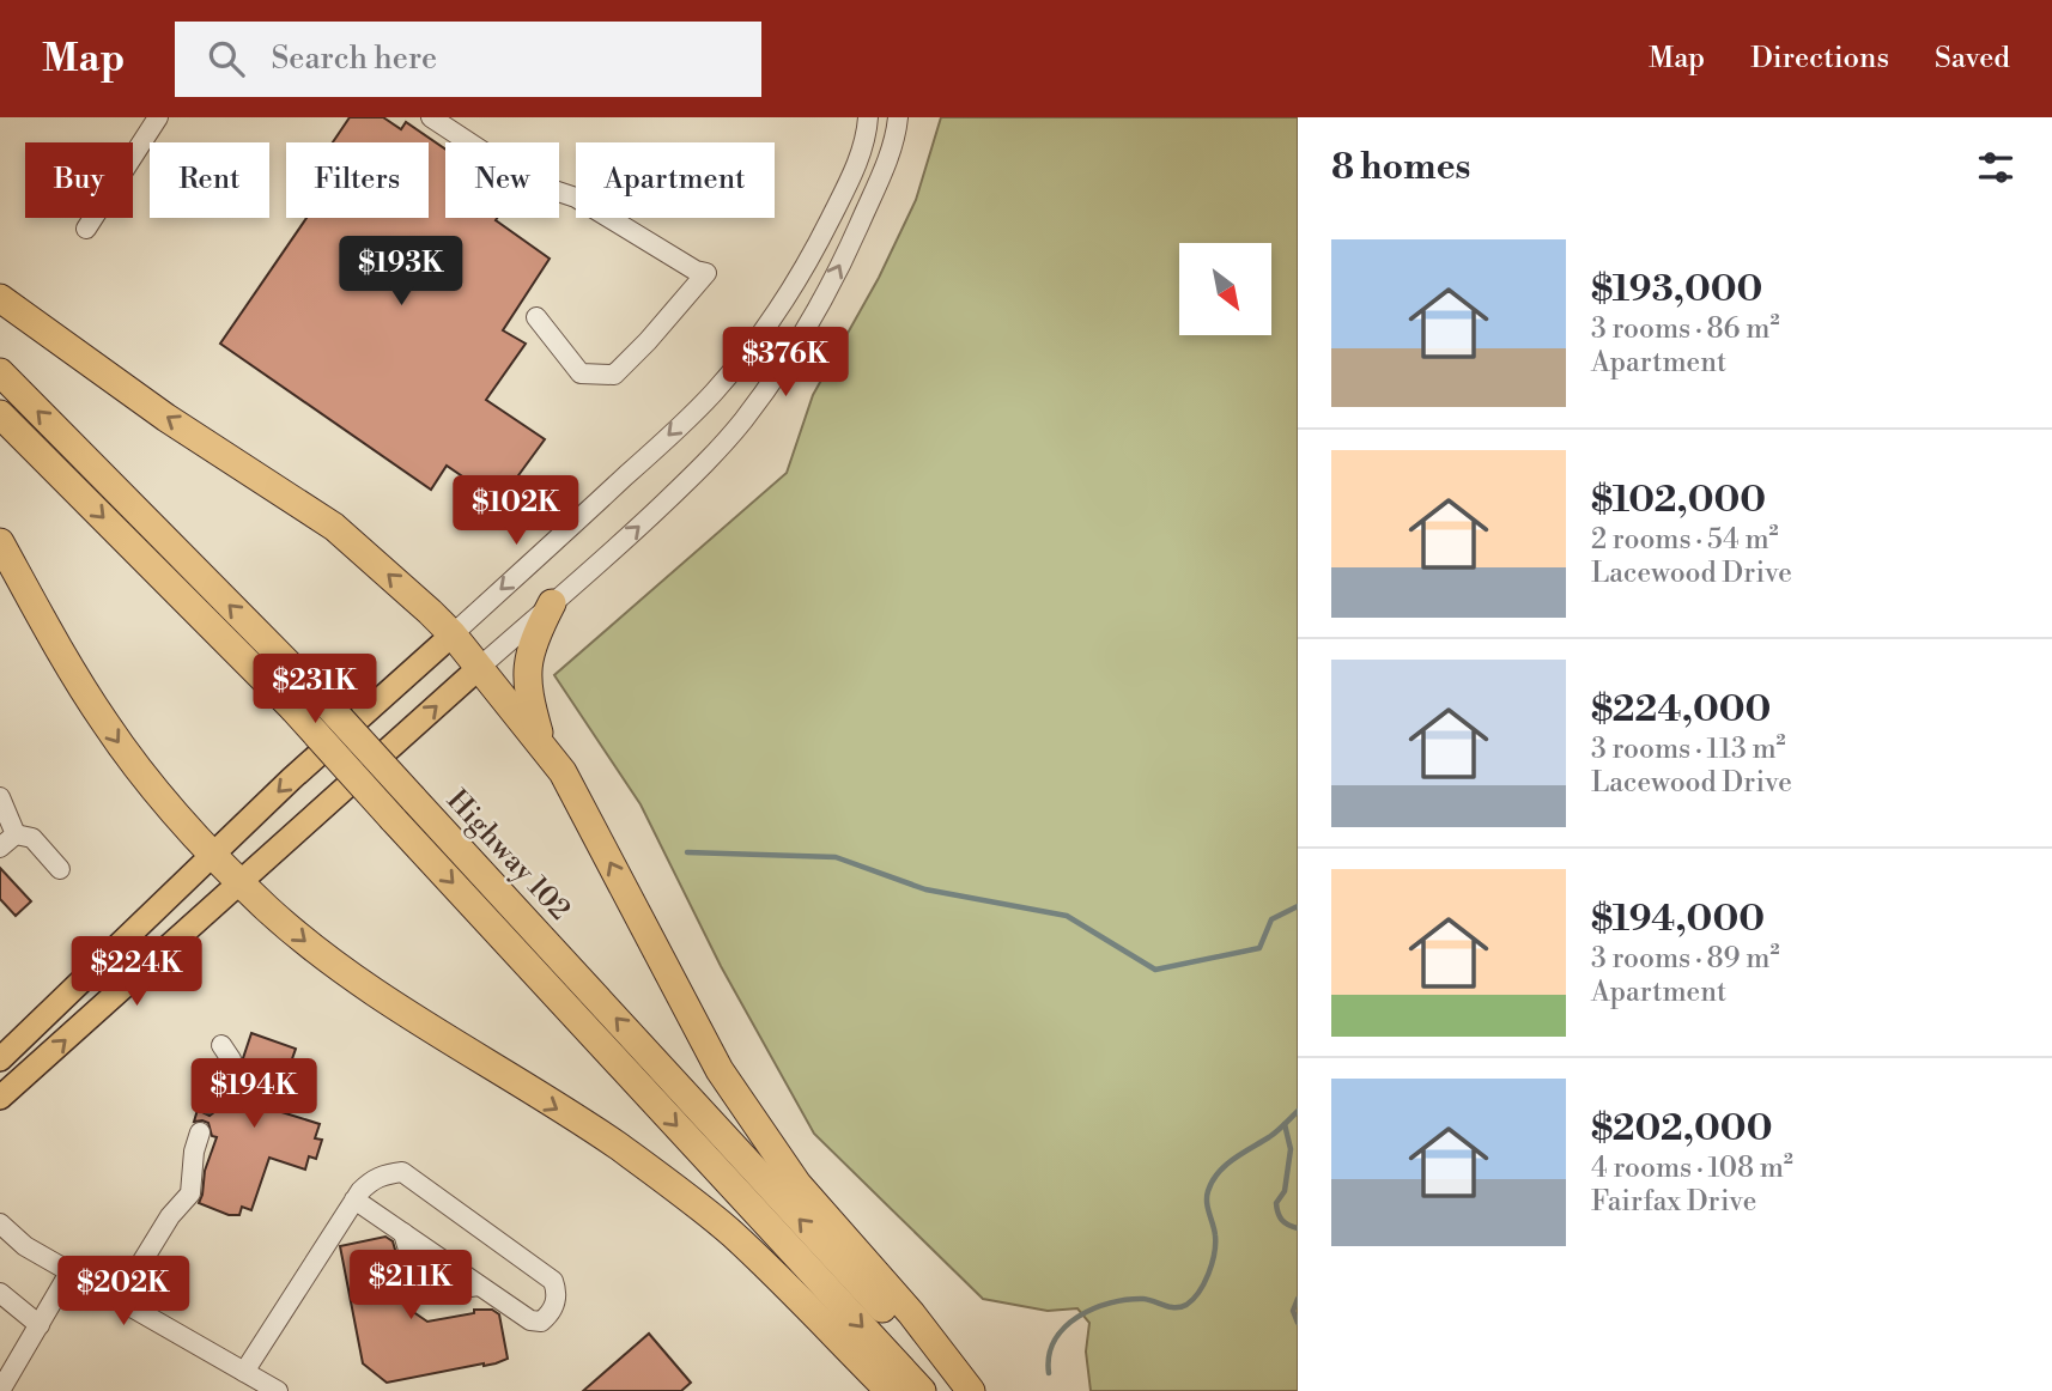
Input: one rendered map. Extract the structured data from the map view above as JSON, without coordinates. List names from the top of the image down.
{
  "streets": {
    "highway": ["Highway 102"]
  },
  "north": "bottom right",
  "page": {
    "header": "Map",
    "search": "Search here",
    "nav": ["Map", "Directions", "Saved"],
    "heading": "8 homes",
    "chip": [
      "Buy",
      "Rent",
      "Filters",
      "New",
      "Apartment"
    ],
    "list": [
      {
        "name": "$193,000",
        "note": "3 rooms · 86 m² · Apartment"
      },
      {
        "name": "$102,000",
        "note": "2 rooms · 54 m² · Lacewood Drive"
      },
      {
        "name": "$224,000",
        "note": "3 rooms · 113 m² · Lacewood Drive"
      },
      {
        "name": "$194,000",
        "note": "3 rooms · 89 m² · Apartment"
      },
      {
        "name": "$202,000",
        "note": "4 rooms · 108 m² · Fairfax Drive"
      }
    ],
    "price": [
      "$193K",
      "$376K",
      "$102K",
      "$231K",
      "$224K",
      "$194K",
      "$211K",
      "$202K"
    ]
  }
}
